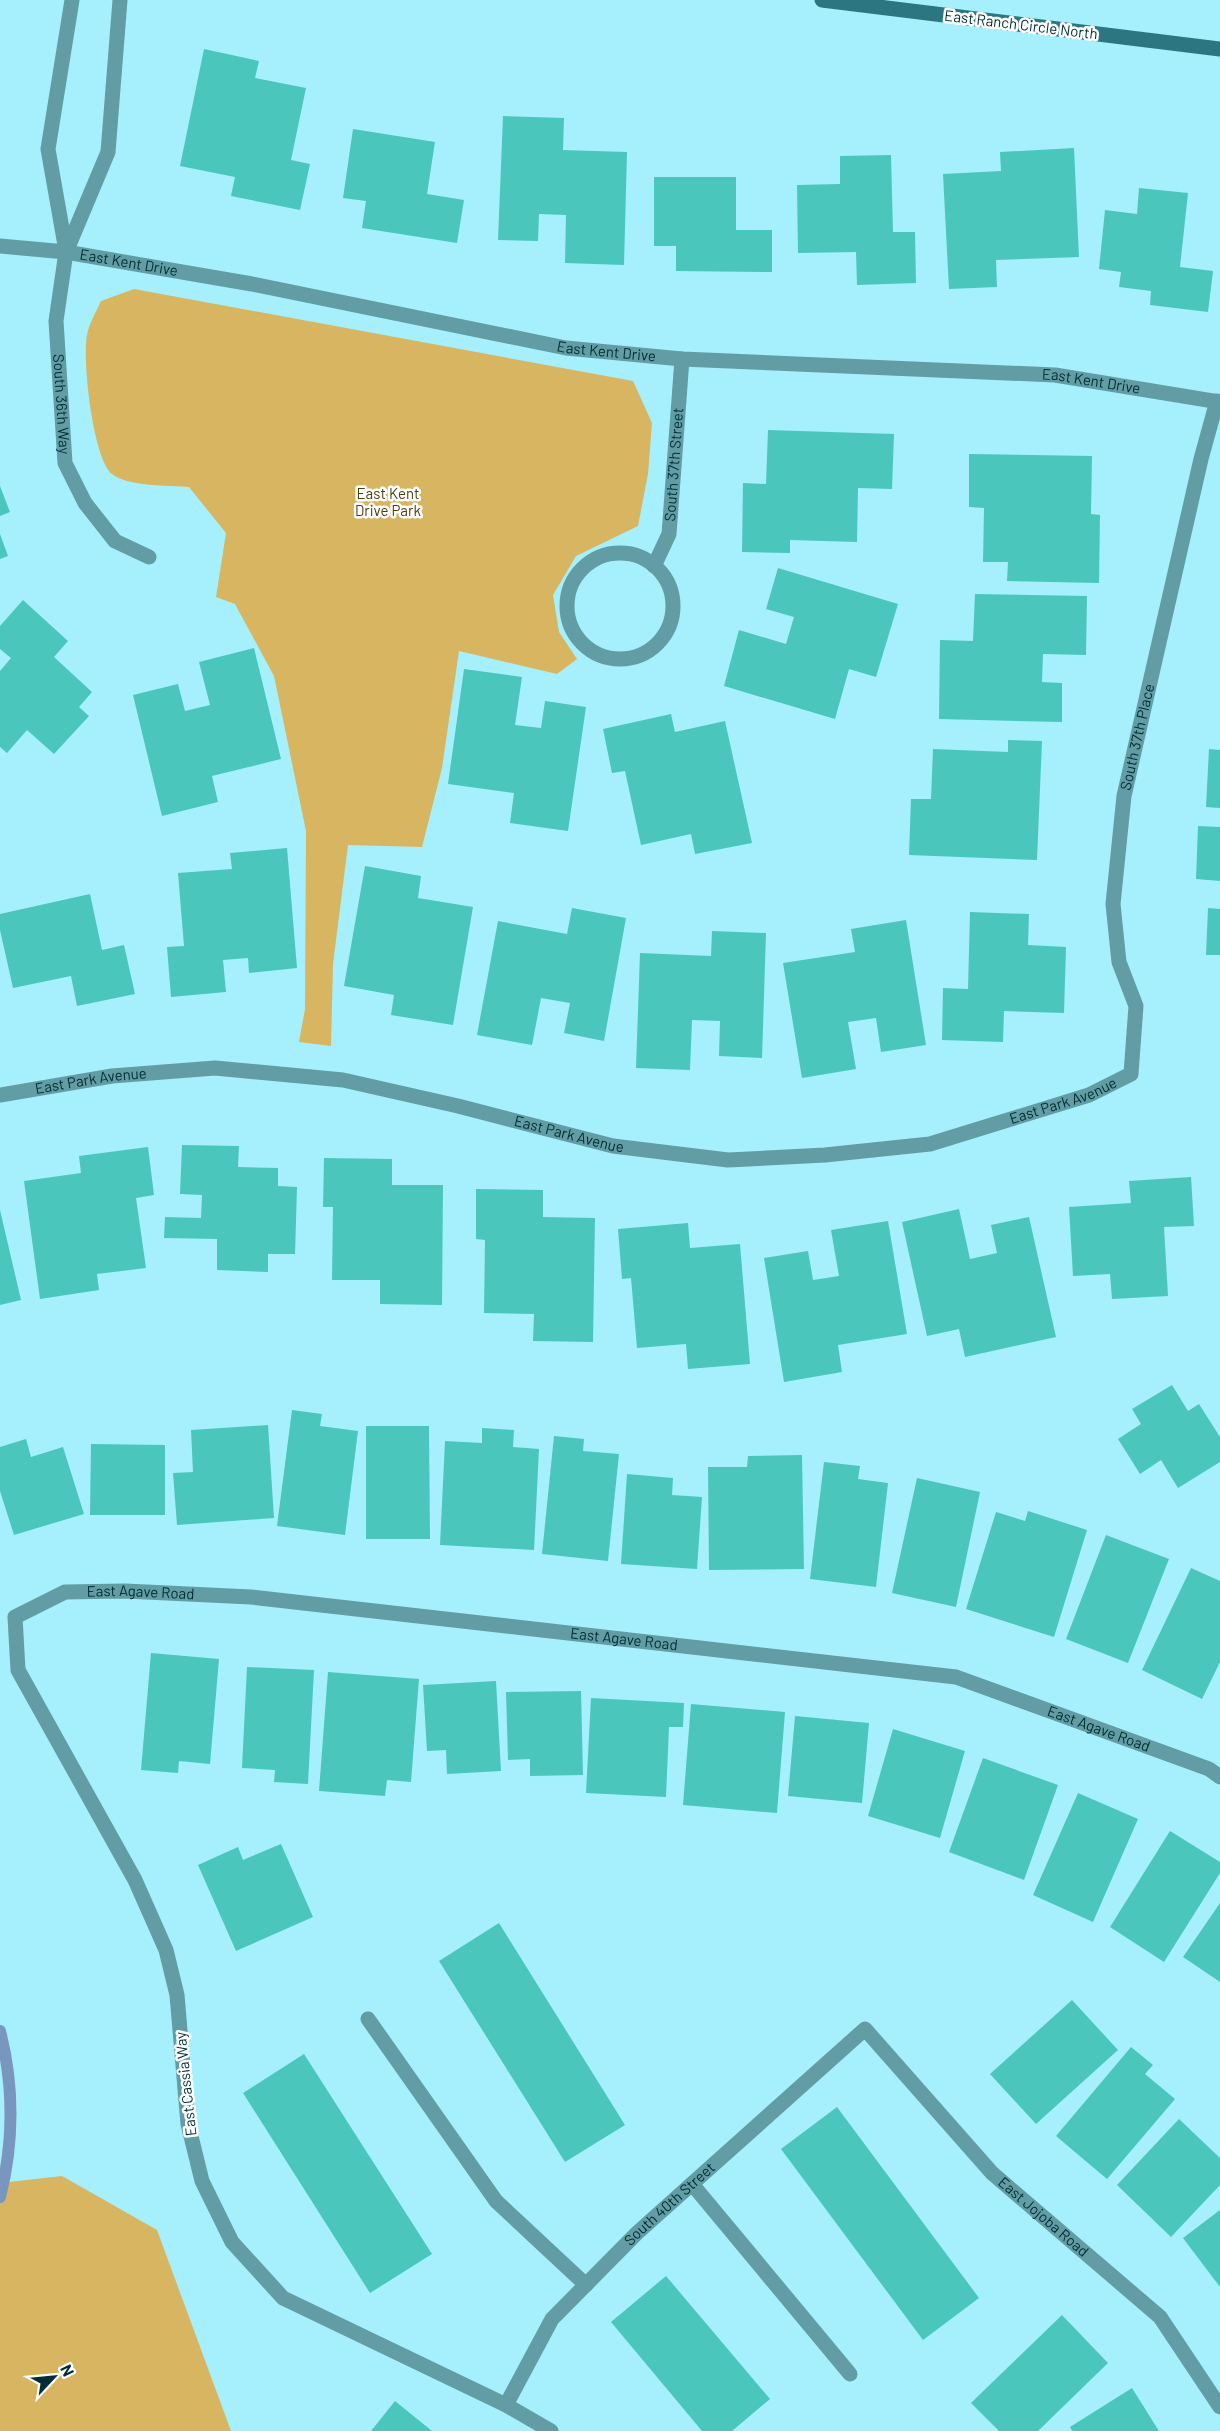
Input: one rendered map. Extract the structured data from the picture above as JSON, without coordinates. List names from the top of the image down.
{
  "streets": {
    "street": [
      "East Ranch Circle North",
      "East Kent Drive",
      "South 36th Way",
      "South 37th Street",
      "South 37th Place",
      "East Park Avenue",
      "East Agave Road",
      "East Cassia Way",
      "South 40th Street",
      "East Jojoba Road"
    ]
  },
  "crossings": [
    ["East Kent Drive", "South 36th Way"],
    ["East Kent Drive", "South 37th Street"],
    ["East Kent Drive", "South 37th Place"],
    ["South 37th Place", "East Park Avenue"],
    ["East Agave Road", "East Cassia Way"],
    ["East Cassia Way", "South 40th Street"],
    ["South 40th Street", "East Jojoba Road"]
  ],
  "parks": ["East Kent Drive Park"],
  "north": "top right"
}
